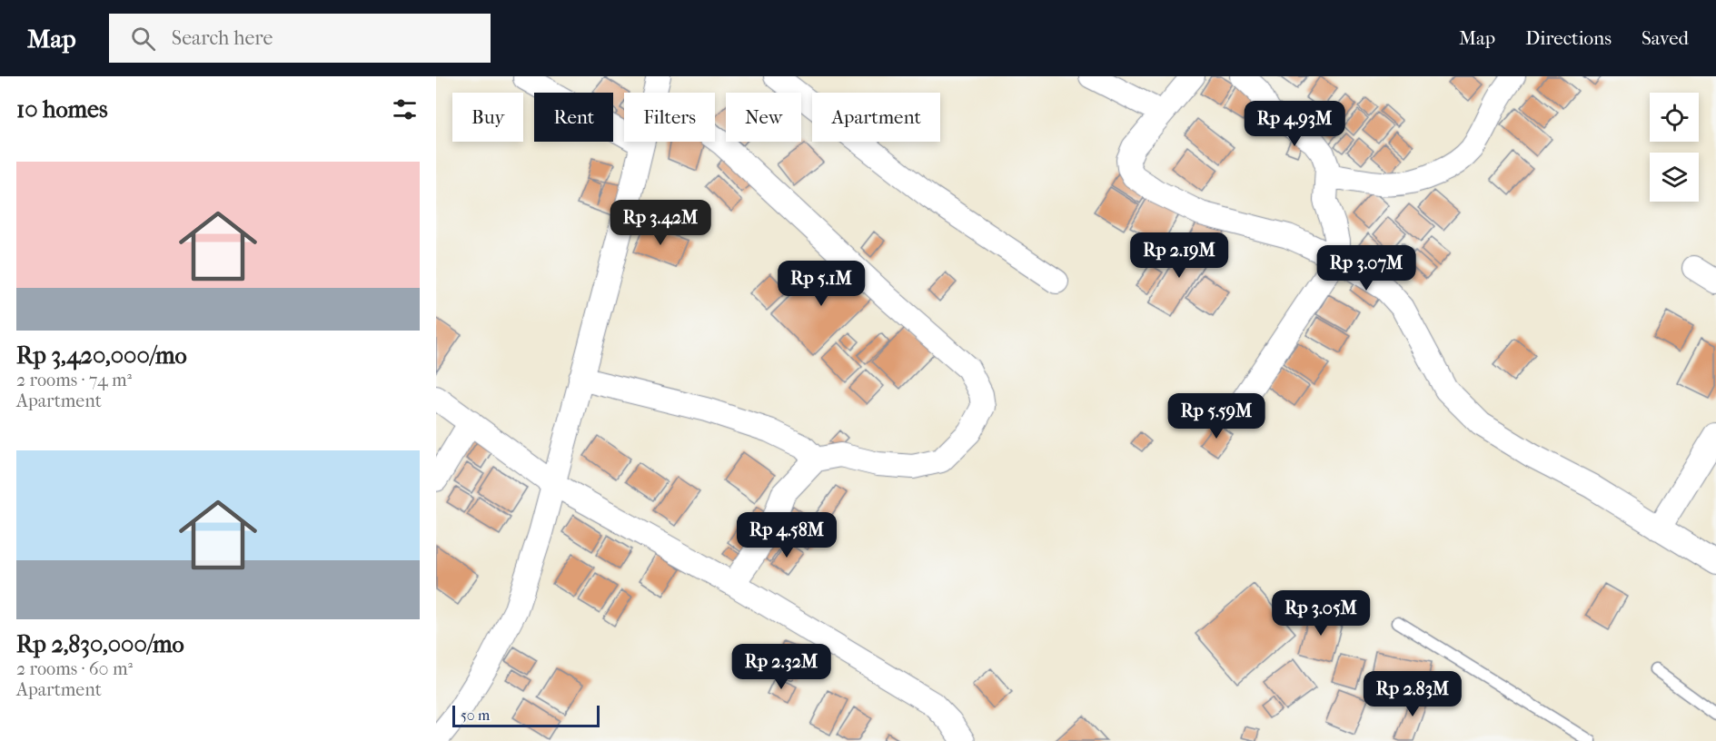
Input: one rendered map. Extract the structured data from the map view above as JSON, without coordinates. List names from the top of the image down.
{
  "scale_bar": "50 m",
  "page": {
    "header": "Map",
    "search": "Search here",
    "nav": ["Map", "Directions", "Saved"],
    "heading": "10 homes",
    "chip": [
      "Buy",
      "Rent",
      "Filters",
      "New",
      "Apartment"
    ],
    "price": [
      "Rp 4.93M",
      "Rp 3.42M",
      "Rp 2.19M",
      "Rp 3.07M",
      "Rp 5.1M",
      "Rp 5.59M",
      "Rp 4.58M",
      "Rp 3.05M",
      "Rp 2.32M",
      "Rp 2.83M"
    ],
    "list": [
      {
        "name": "Rp 3,420,000/mo",
        "note": "2 rooms · 74 m² · Apartment"
      },
      {
        "name": "Rp 2,830,000/mo",
        "note": "2 rooms · 60 m² · Apartment"
      }
    ],
    "scale": "50 m"
  }
}
